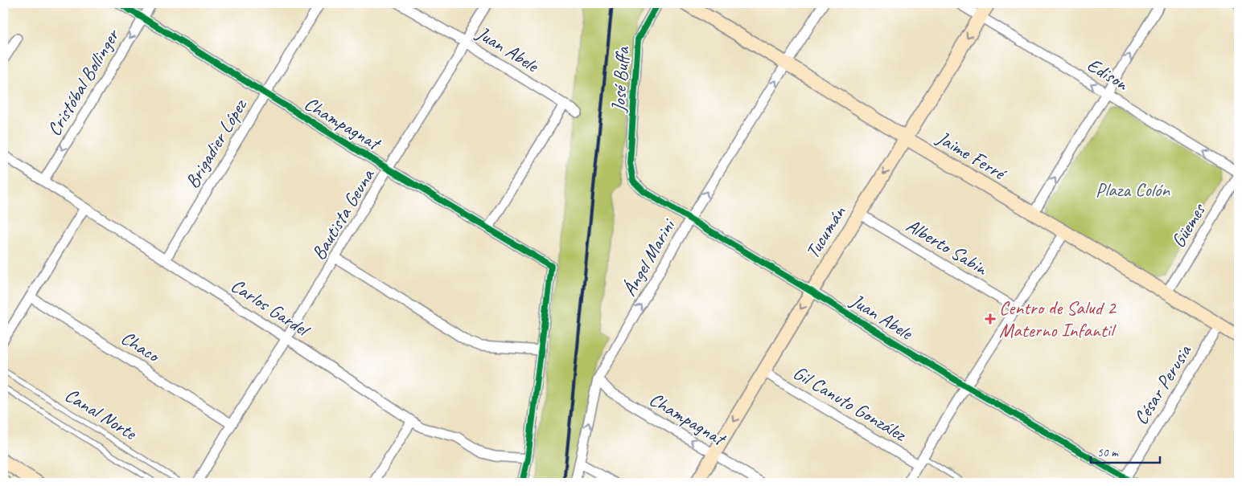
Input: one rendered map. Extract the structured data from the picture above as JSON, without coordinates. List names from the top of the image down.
{
  "streets": {
    "street": [
      "Juan Abele",
      "Edison",
      "José Buffa",
      "Cristóbal Bollinger",
      "Champagnat",
      "Brigadier López",
      "Jaime Ferré",
      "Bautista Geuna",
      "Güemes",
      "Tucumán",
      "Alberto Sabin",
      "Ángel Marini",
      "Carlos Gardel",
      "Chaco",
      "César Perusia",
      "Gil Canuto González"
    ],
    "lane": ["Canal Norte"]
  },
  "crossings": [
    ["Juan Abele", "José Buffa"],
    ["Juan Abele", "Bautista Geuna"],
    ["Juan Abele", "Tucumán"],
    ["Juan Abele", "Ángel Marini"],
    ["Juan Abele", "César Perusia"],
    ["Edison", "Güemes"],
    ["Edison", "Tucumán"],
    ["Cristóbal Bollinger", "Champagnat"],
    ["Cristóbal Bollinger", "Carlos Gardel"],
    ["Champagnat", "Brigadier López"],
    ["Champagnat", "Bautista Geuna"],
    ["Champagnat", "Tucumán"],
    ["Champagnat", "Ángel Marini"],
    ["Brigadier López", "Carlos Gardel"],
    ["Jaime Ferré", "Güemes"],
    ["Jaime Ferré", "Tucumán"],
    ["Jaime Ferré", "Ángel Marini"],
    ["Jaime Ferré", "César Perusia"],
    ["Bautista Geuna", "Carlos Gardel"],
    ["Bautista Geuna", "Chaco"],
    ["Tucumán", "Alberto Sabin"],
    ["Tucumán", "Gil Canuto González"]
  ],
  "one_way": [
    "Edison",
    "Cristóbal Bollinger",
    "Tucumán",
    "Ángel Marini"
  ],
  "parks": ["Plaza Colón"],
  "places": {
    "health": ["Centro de Salud 2 Materno Infantil"]
  },
  "scale_bar": "50 m"
}
